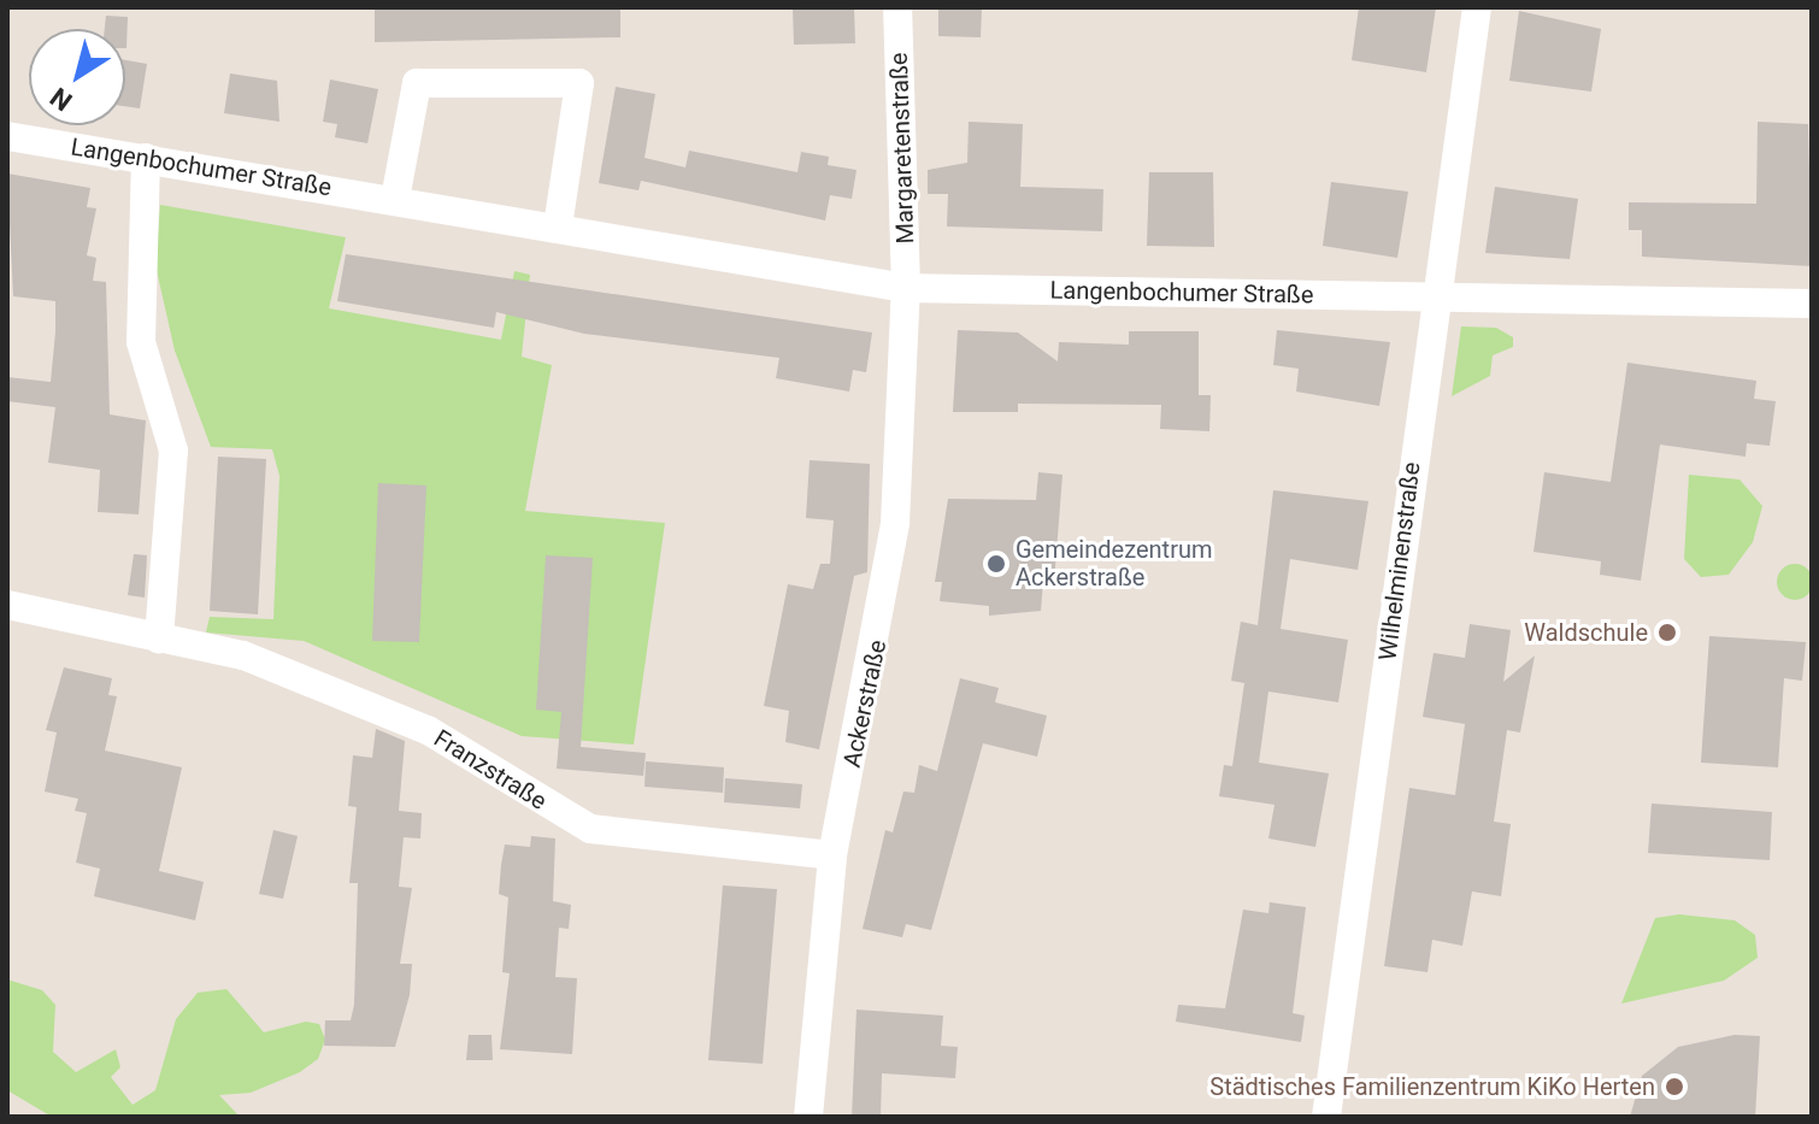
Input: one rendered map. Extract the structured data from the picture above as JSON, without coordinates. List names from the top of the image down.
{
  "streets": {
    "street": [
      "Margaretenstraße",
      "Langenbochumer Straße",
      "Wilhelminenstraße",
      "Ackerstraße",
      "Franzstraße"
    ]
  },
  "crossings": [
    ["Margaretenstraße", "Langenbochumer Straße"],
    ["Margaretenstraße", "Ackerstraße"],
    ["Langenbochumer Straße", "Wilhelminenstraße"],
    ["Langenbochumer Straße", "Ackerstraße"],
    ["Ackerstraße", "Franzstraße"]
  ],
  "places": ["Gemeindezentrum Ackerstraße", "Waldschule", "Städtisches Familienzentrum KiKo Herten"],
  "north": "bottom left"
}
